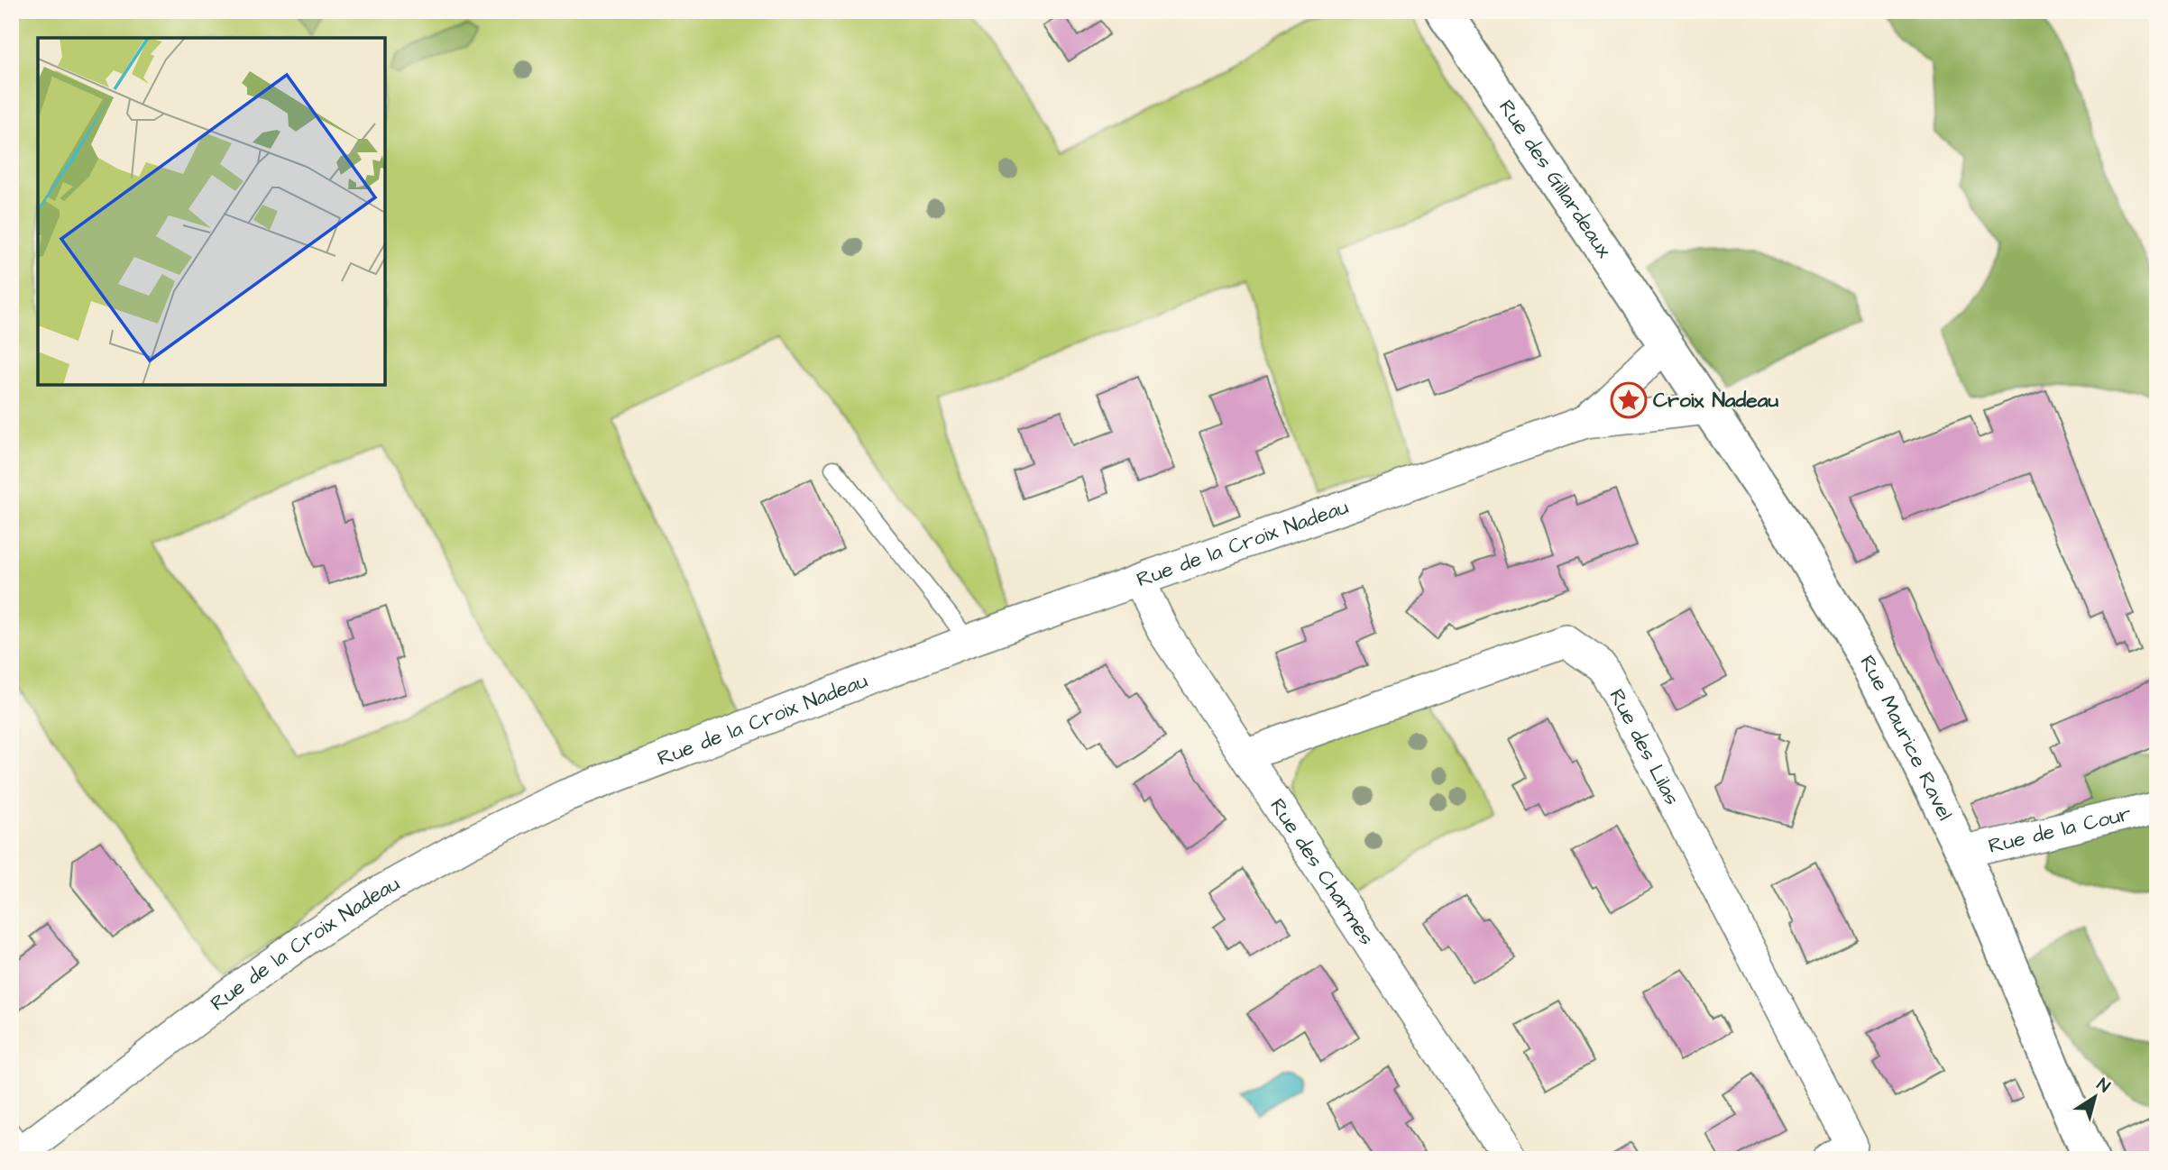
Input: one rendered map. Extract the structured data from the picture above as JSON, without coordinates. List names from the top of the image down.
{
  "streets": {
    "street": [
      "Rue des Gillardeaux",
      "Rue de la Croix Nadeau",
      "Rue Maurice Ravel",
      "Rue des Lilas",
      "Rue de la Cour",
      "Rue des Charmes"
    ]
  },
  "crossings": [
    ["Rue des Gillardeaux", "Rue Maurice Ravel"],
    ["Rue de la Croix Nadeau", "Rue des Charmes"],
    ["Rue Maurice Ravel", "Rue de la Cour"],
    ["Rue des Lilas", "Rue des Charmes"]
  ],
  "places": {
    "place": ["Croix Nadeau"]
  },
  "north": "top right"
}
